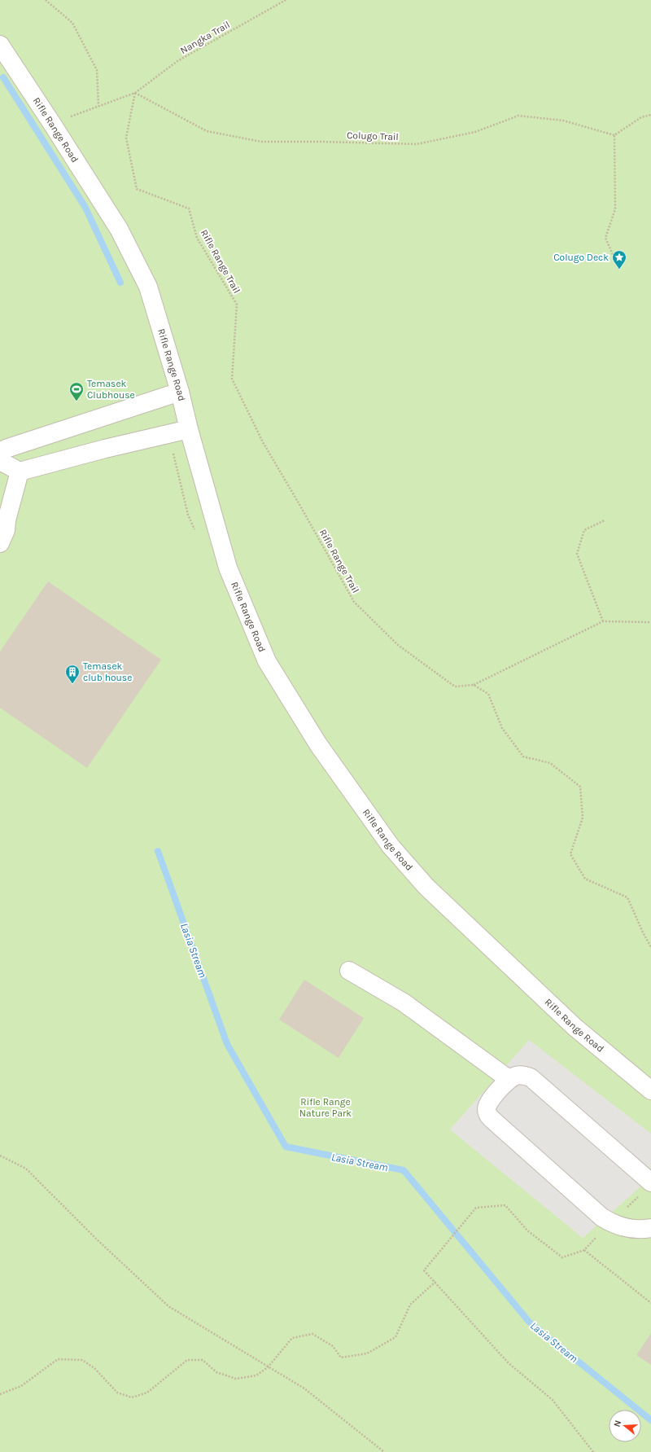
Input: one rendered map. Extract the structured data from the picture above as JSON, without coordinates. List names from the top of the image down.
{
  "streets": {
    "street": ["Rifle Range Road"],
    "path": ["Nangka Trail", "Colugo Trail", "Rifle Range Trail"]
  },
  "crossings": [
    ["Nangka Trail", "Rifle Range Road"],
    ["Nangka Trail", "Colugo Trail"],
    ["Nangka Trail", "Rifle Range Trail"],
    ["Colugo Trail", "Rifle Range Trail"]
  ],
  "water": ["Lasia Stream"],
  "parks": ["Rifle Range Nature Park"],
  "places": {
    "place": ["Colugo Deck"],
    "sports": ["Temasek Clubhouse"],
    "building": ["Temasek club house"]
  },
  "north": "left"
}
